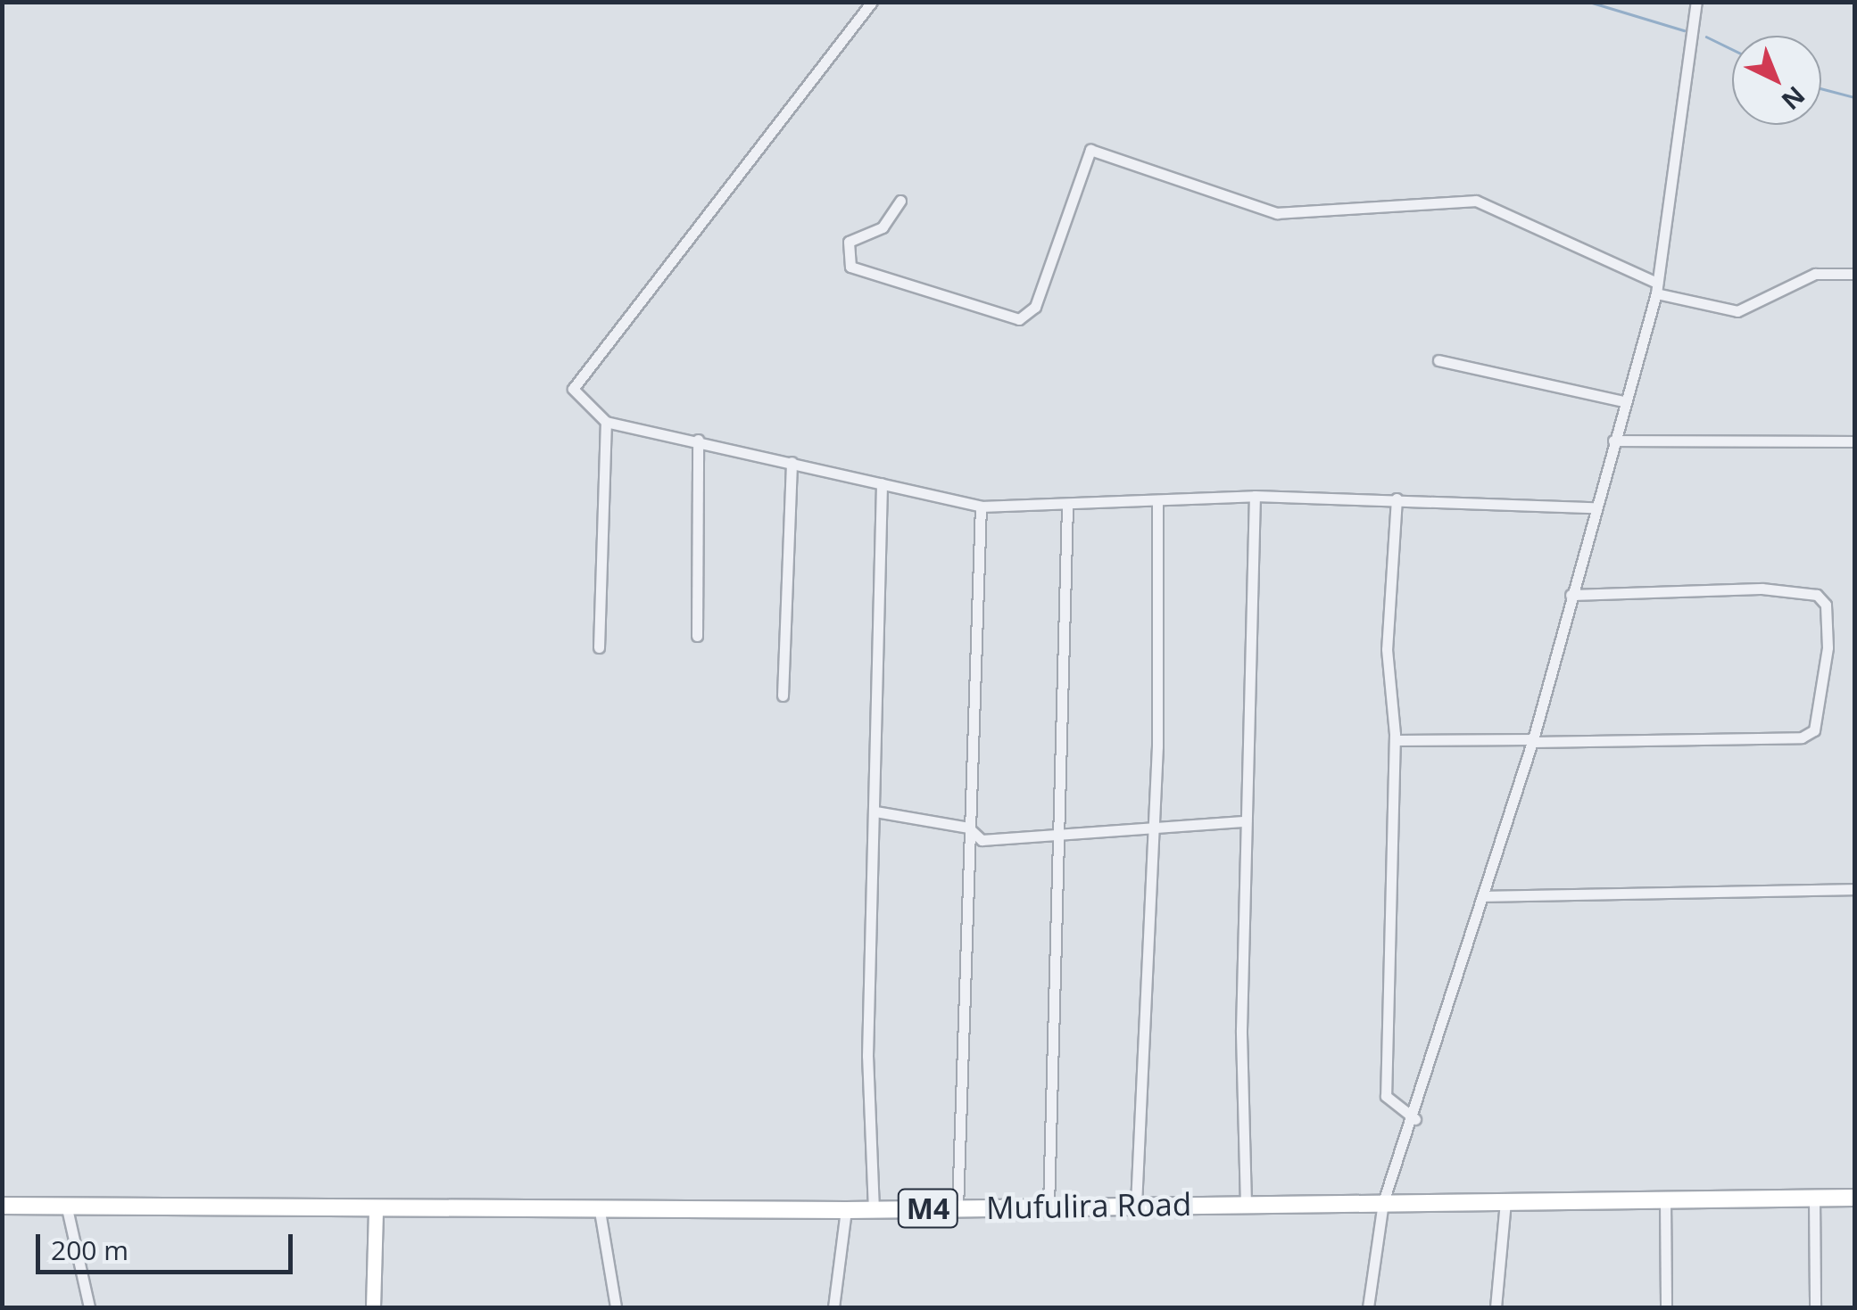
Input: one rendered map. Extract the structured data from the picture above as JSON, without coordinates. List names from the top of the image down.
{
  "streets": {
    "main road": ["Mufulira Road", "M4"]
  },
  "scale_bar": "200 m",
  "north": "bottom right"
}
